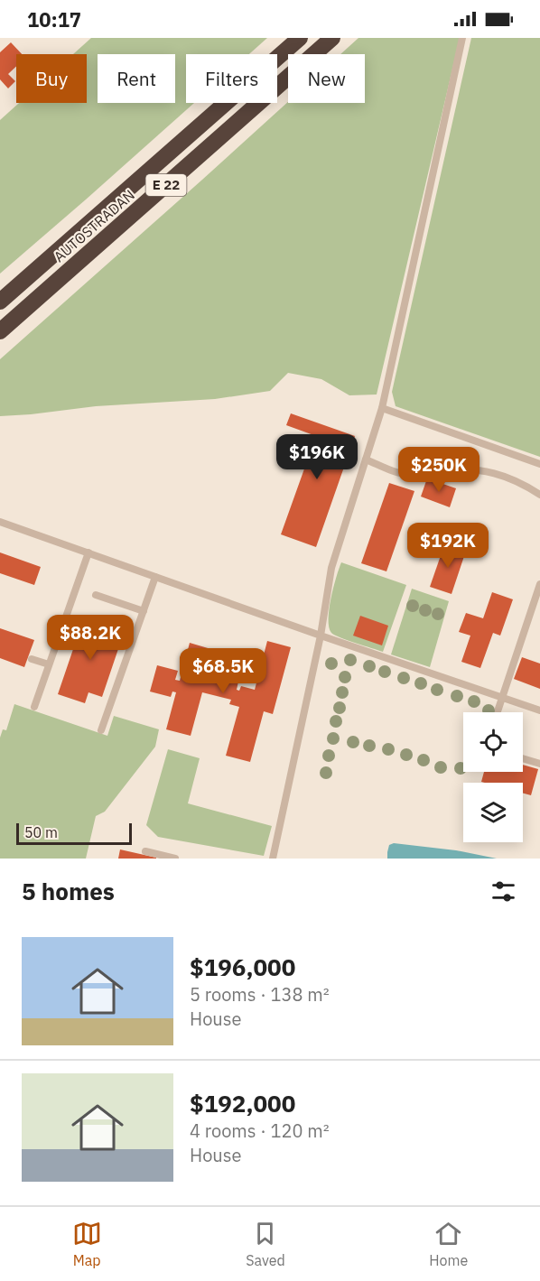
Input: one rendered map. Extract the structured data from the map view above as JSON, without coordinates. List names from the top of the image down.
{
  "streets": {
    "highway": ["E 22", "AUTOSTRADAN"]
  },
  "scale_bar": "50 m",
  "page": {
    "status": "10:17",
    "chip": [
      "Buy",
      "Rent",
      "Filters",
      "New"
    ],
    "price": [
      "$196K",
      "$250K",
      "$192K",
      "$88.2K",
      "$68.5K"
    ],
    "scale": "50 m",
    "heading": "5 homes",
    "list": [
      {
        "name": "$196,000",
        "note": "5 rooms · 138 m² · House"
      },
      {
        "name": "$192,000",
        "note": "4 rooms · 120 m² · House"
      }
    ],
    "tabs": ["Map", "Saved", "Home"]
  }
}
